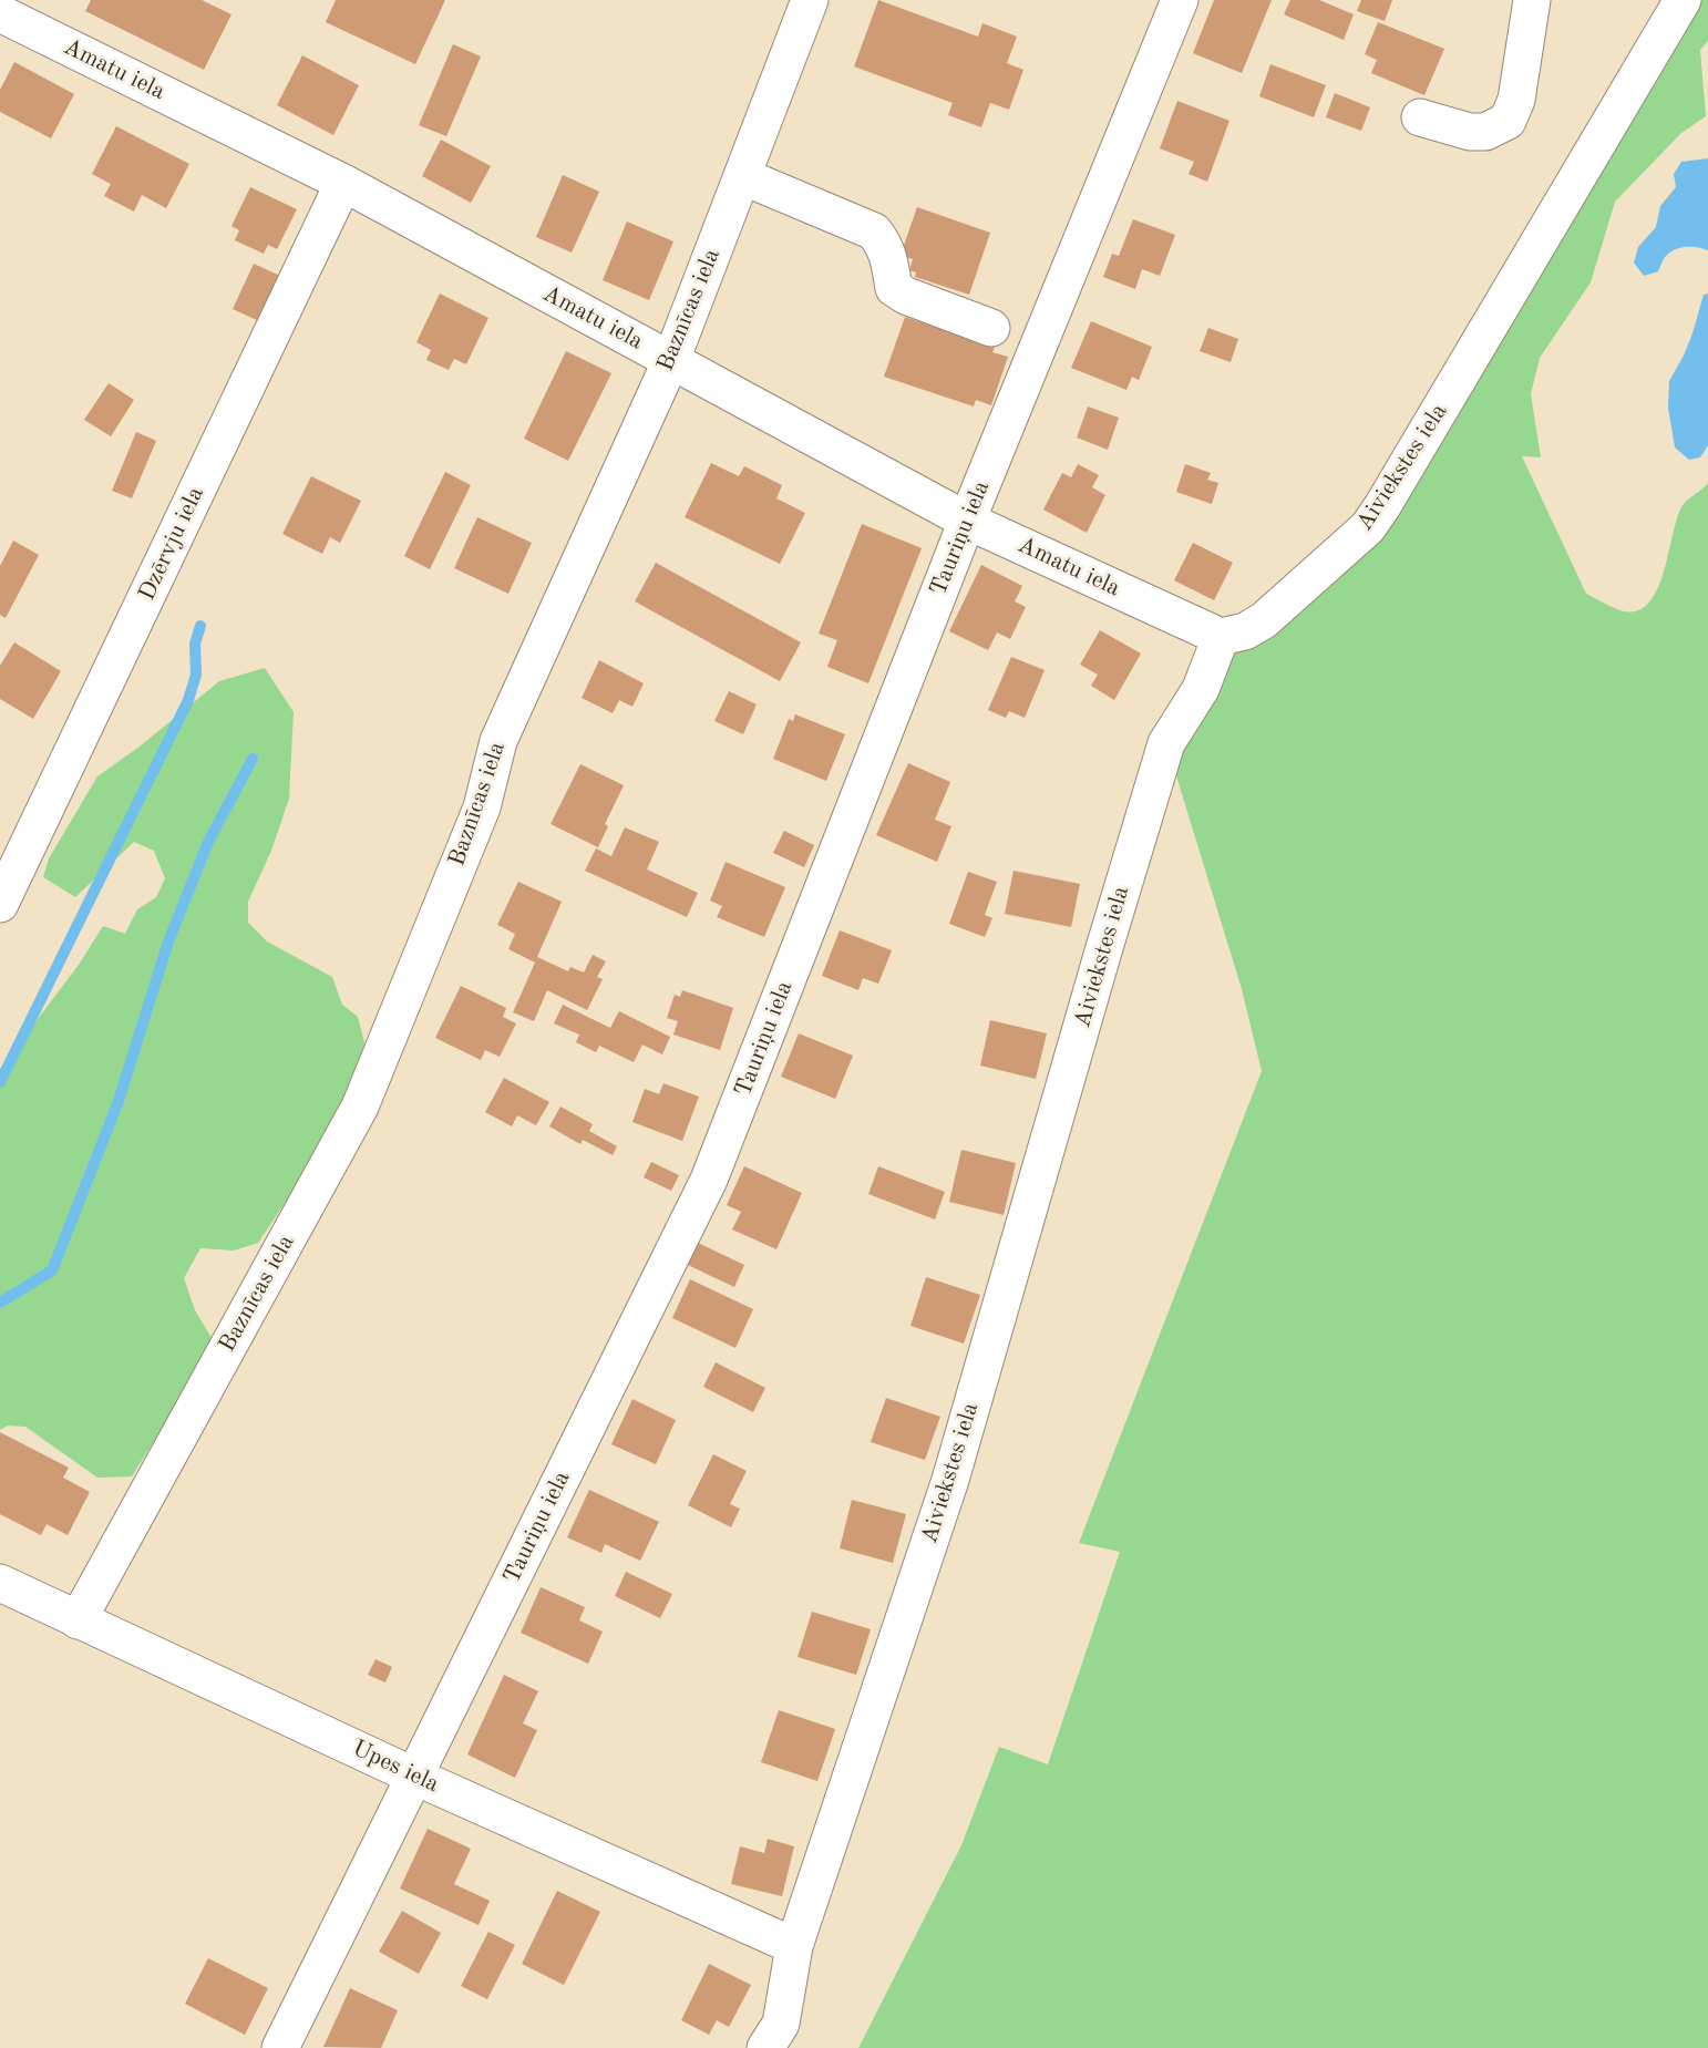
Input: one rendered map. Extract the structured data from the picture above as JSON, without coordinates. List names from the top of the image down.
{
  "streets": {
    "street": [
      "Amatu iela",
      "Baznīcas iela",
      "Aiviekstes iela",
      "Tauriņu iela",
      "Dzērvju iela",
      "Upes iela"
    ]
  },
  "crossings": [
    ["Amatu iela", "Baznīcas iela"],
    ["Amatu iela", "Aiviekstes iela"],
    ["Amatu iela", "Tauriņu iela"],
    ["Amatu iela", "Dzērvju iela"],
    ["Baznīcas iela", "Upes iela"],
    ["Aiviekstes iela", "Upes iela"],
    ["Tauriņu iela", "Upes iela"]
  ]
}
